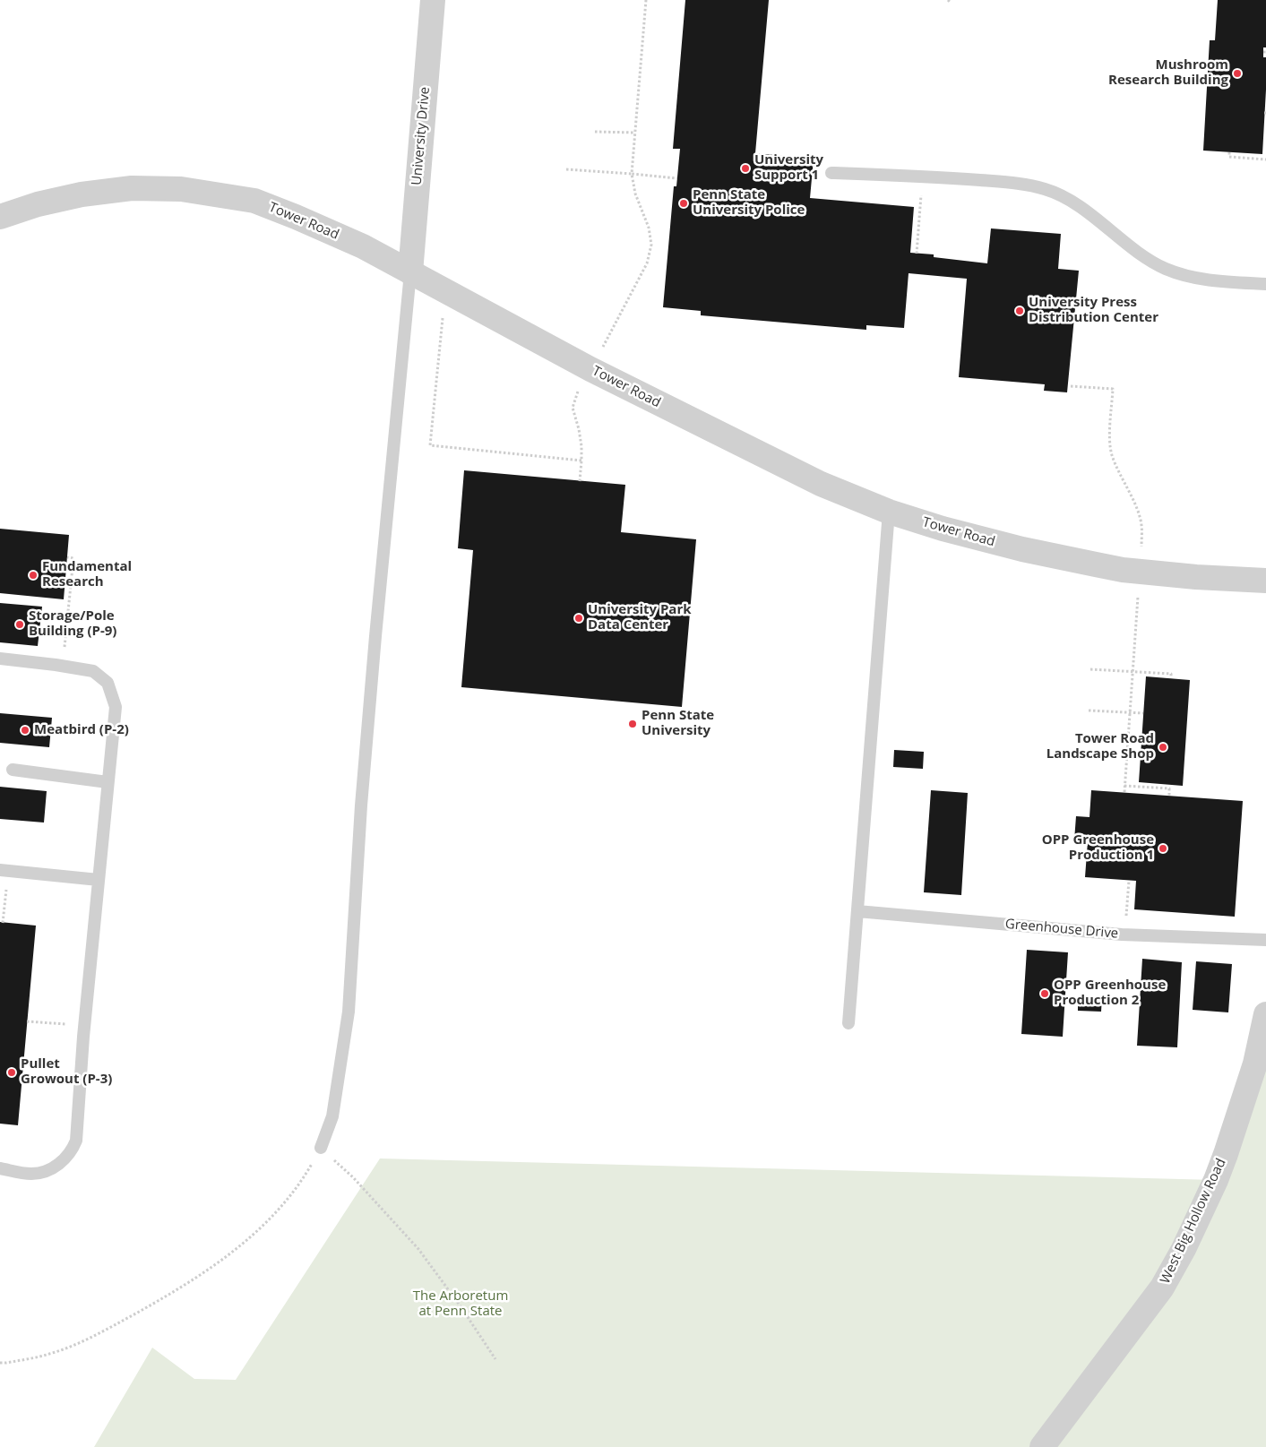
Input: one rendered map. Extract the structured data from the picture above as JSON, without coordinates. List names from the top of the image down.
{
  "streets": {
    "street": ["University Drive", "Tower Road", "West Big Hollow Road"],
    "lane": ["Greenhouse Drive"]
  },
  "crossings": [
    ["University Drive", "Tower Road"]
  ],
  "parks": ["The Arboretum at Penn State"],
  "places": [
    "Mushroom Research Building",
    "University Support 1",
    "Penn State University Police",
    "University Press Distribution Center",
    "Fundamental Research",
    "University Park Data Center",
    "Storage/Pole Building (P-9)",
    "Penn State University",
    "Meatbird (P-2)",
    "Tower Road Landscape Shop",
    "OPP Greenhouse Production 1",
    "OPP Greenhouse Production 2",
    "Pullet Growout (P-3)"
  ]
}
